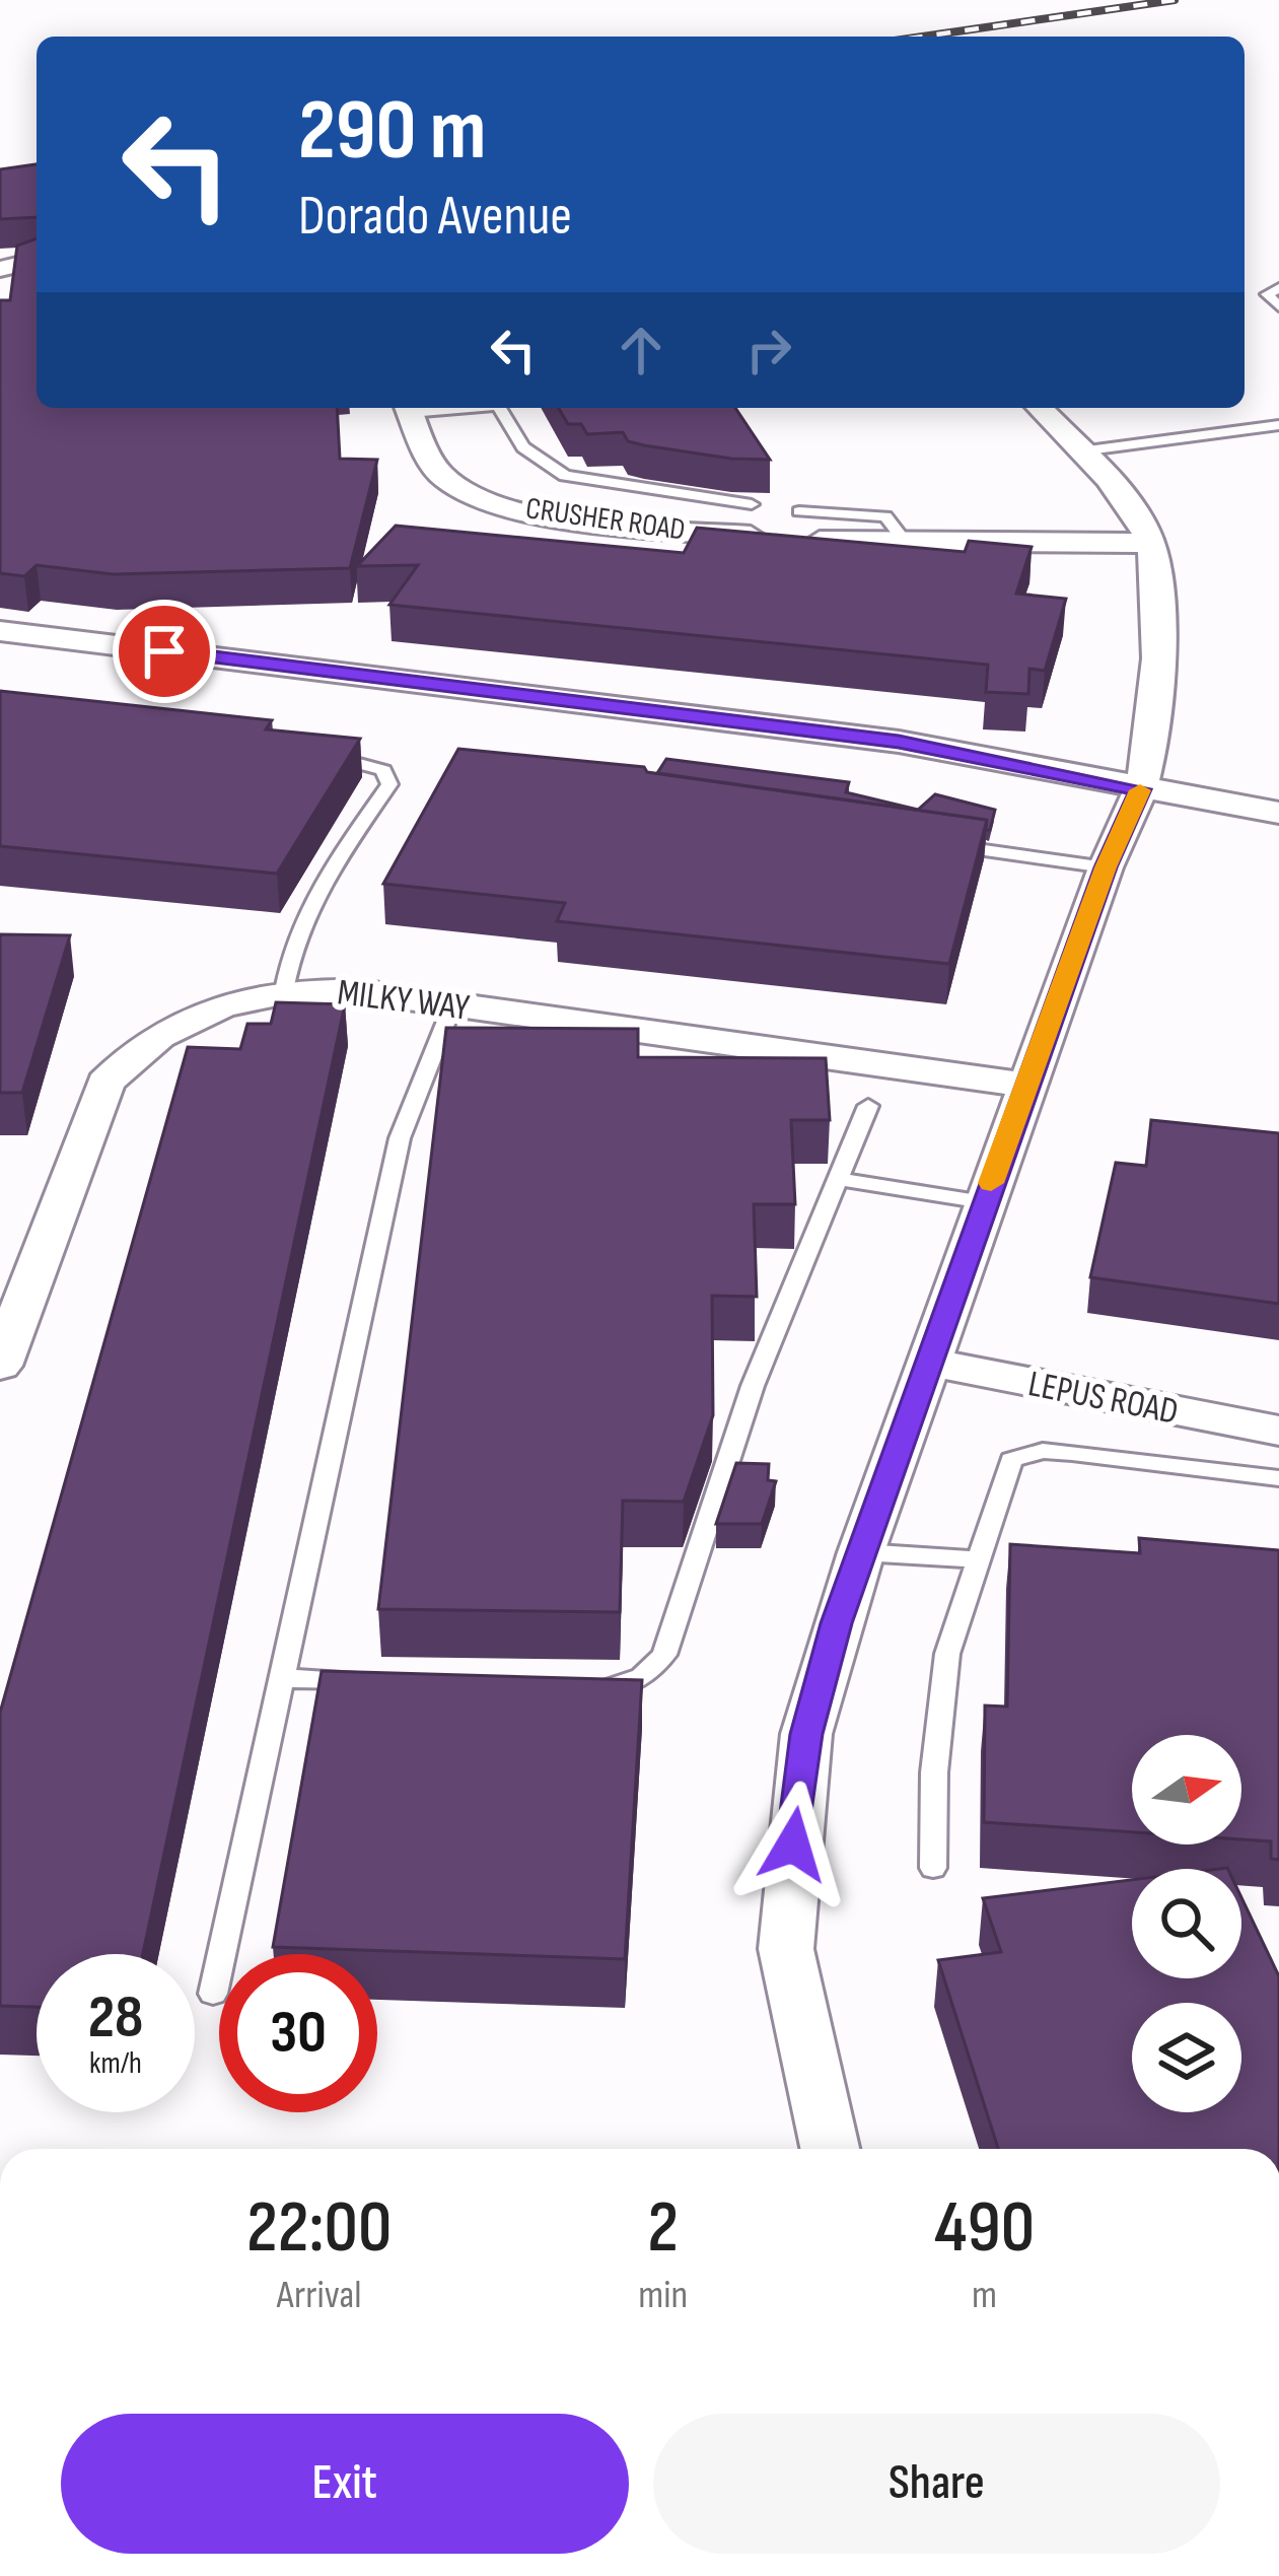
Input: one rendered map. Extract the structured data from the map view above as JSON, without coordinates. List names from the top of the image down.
{
  "streets": {
    "street": ["CRUSHER ROAD", "MILKY WAY", "LEPUS ROAD"]
  },
  "north": "right",
  "page": {
    "turn": ["290 m", "Dorado Avenue"],
    "speed": "28 km/h",
    "limit": "30",
    "eta": [
      "22:00",
      "Arrival",
      "2",
      "min",
      "490",
      "m"
    ],
    "buttons": ["Exit", "Share"]
  }
}
